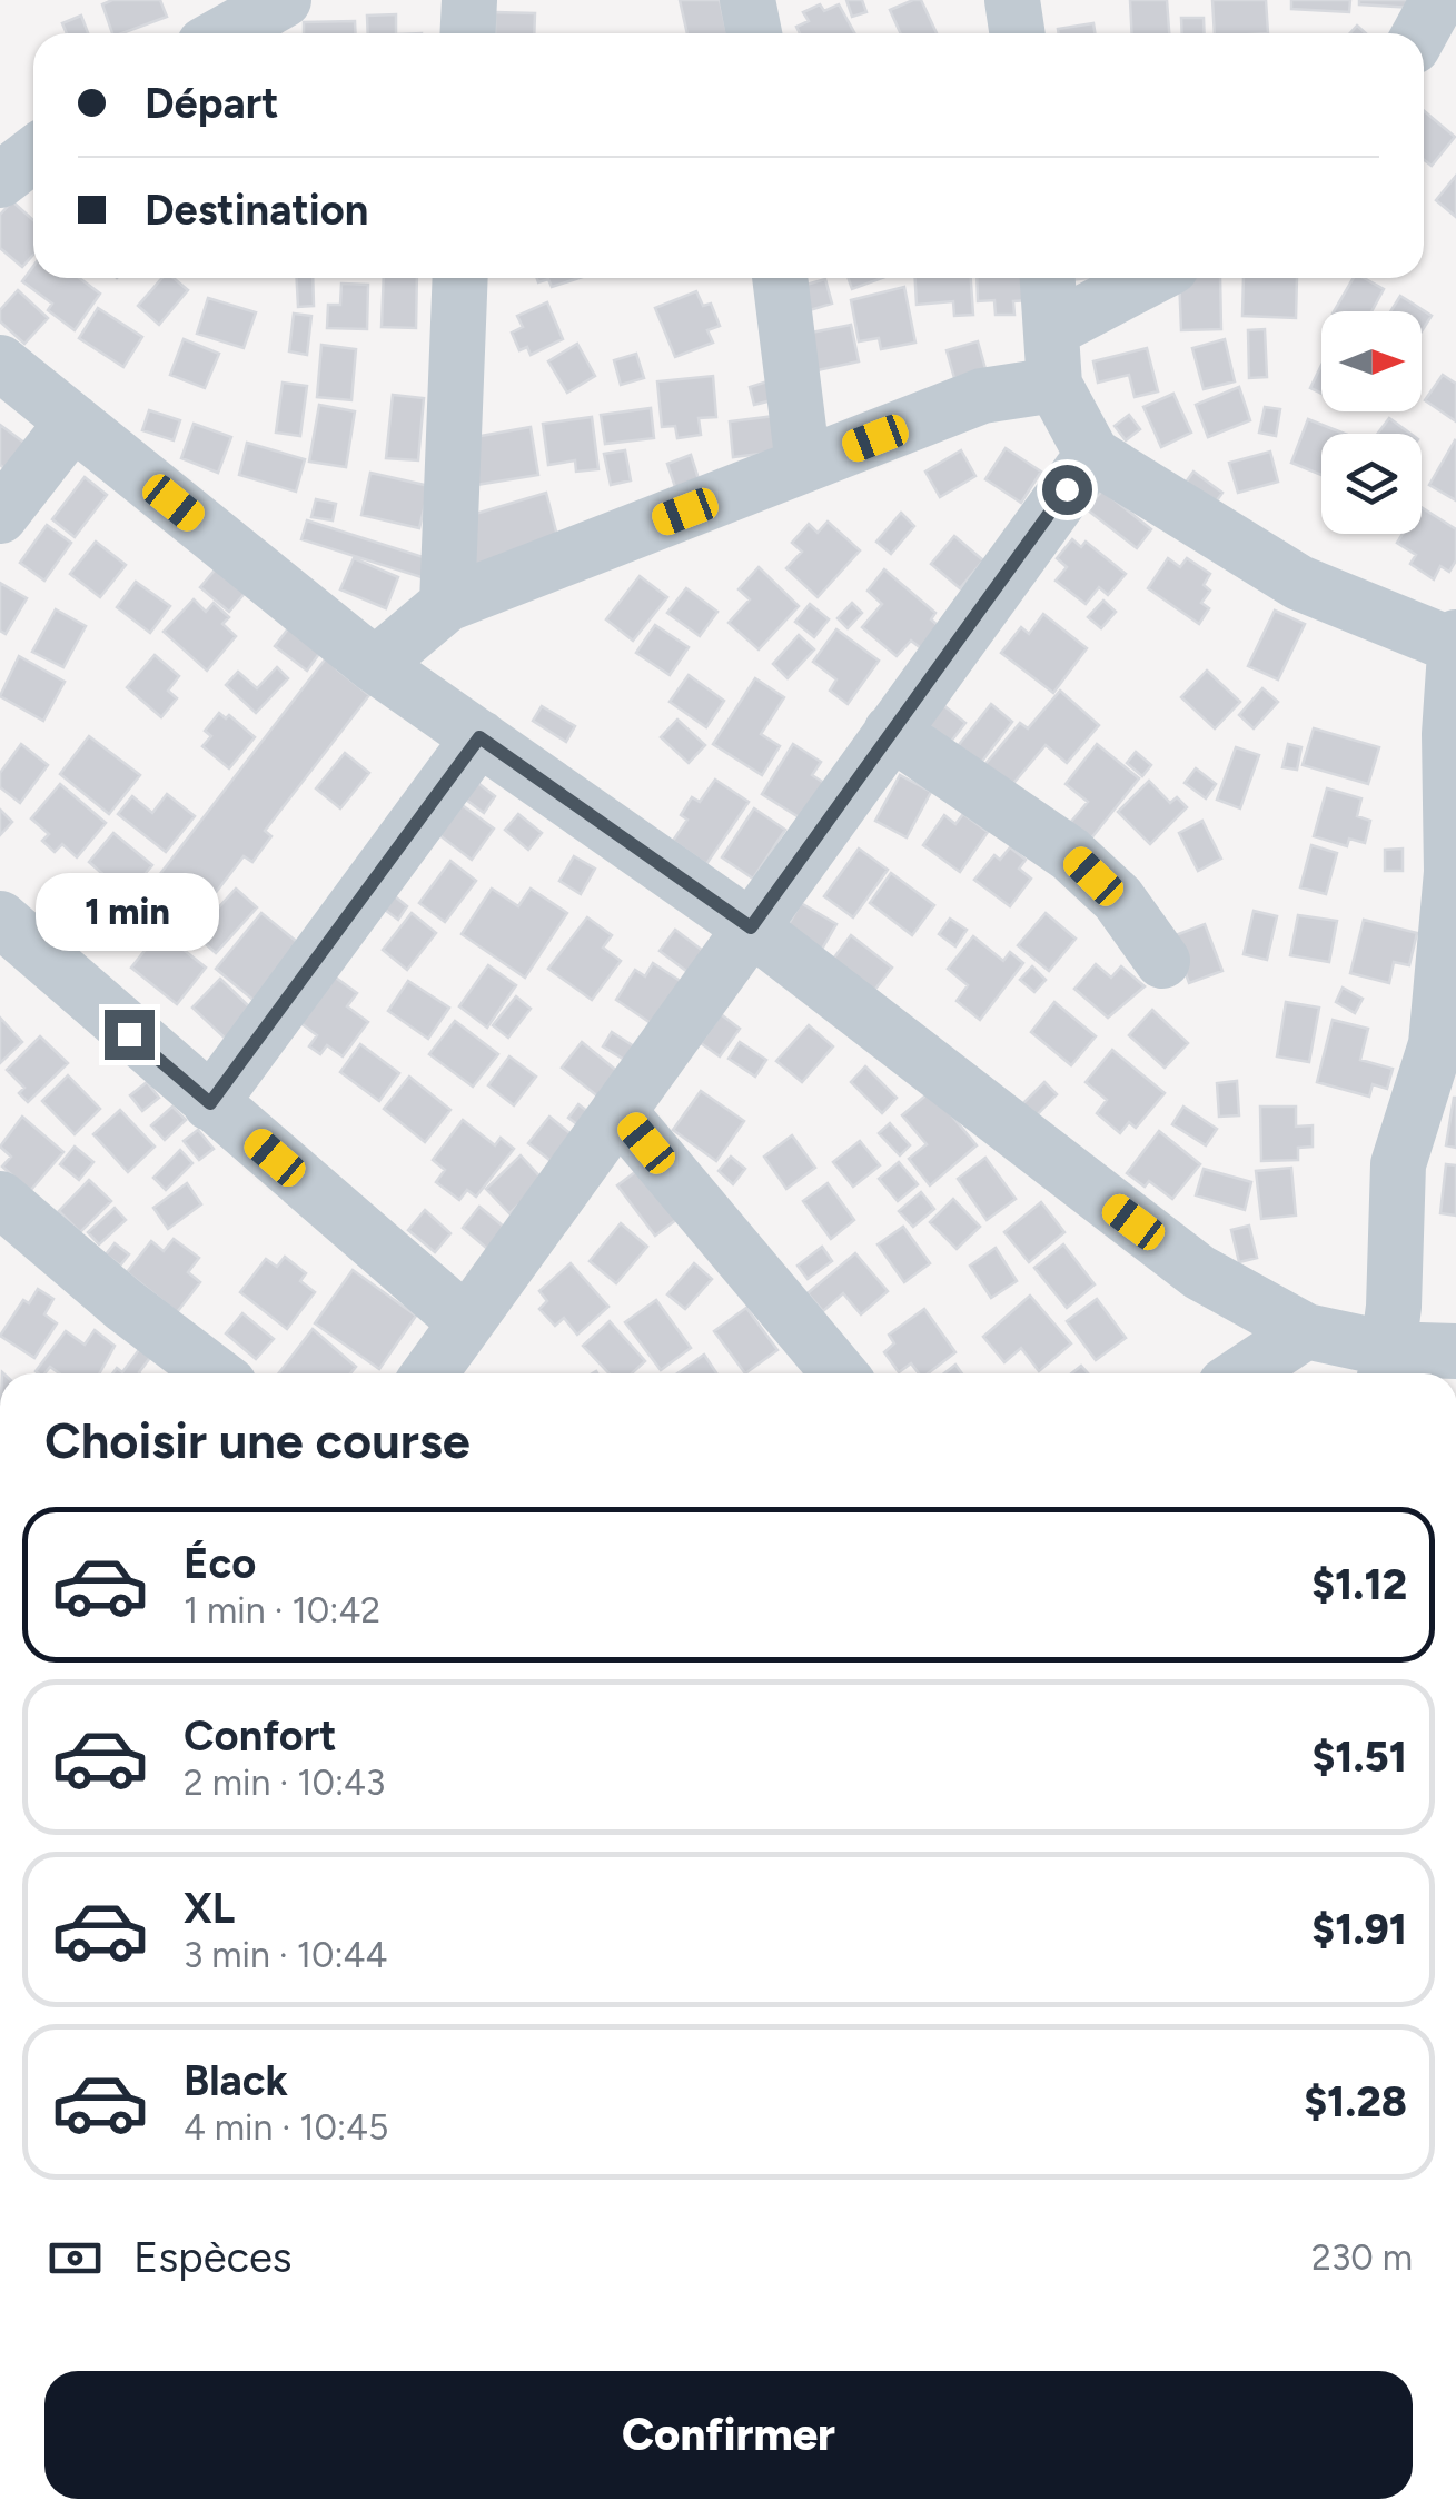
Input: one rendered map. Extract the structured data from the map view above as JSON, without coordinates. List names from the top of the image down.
{
  "north": "right",
  "page": {
    "banner": ["Départ", "Destination"],
    "bubble": "1 min",
    "heading": "Choisir une course",
    "list": [
      {
        "name": "Éco",
        "note": "1 min · 10:42",
        "value": "$1.12"
      },
      {
        "name": "Confort",
        "note": "2 min · 10:43",
        "value": "$1.51"
      },
      {
        "name": "XL",
        "note": "3 min · 10:44",
        "value": "$1.91"
      },
      {
        "name": "Black",
        "note": "4 min · 10:45",
        "value": "$1.28"
      }
    ],
    "pay": ["Espèces", "230 m"],
    "buttons": "Confirmer"
  }
}
